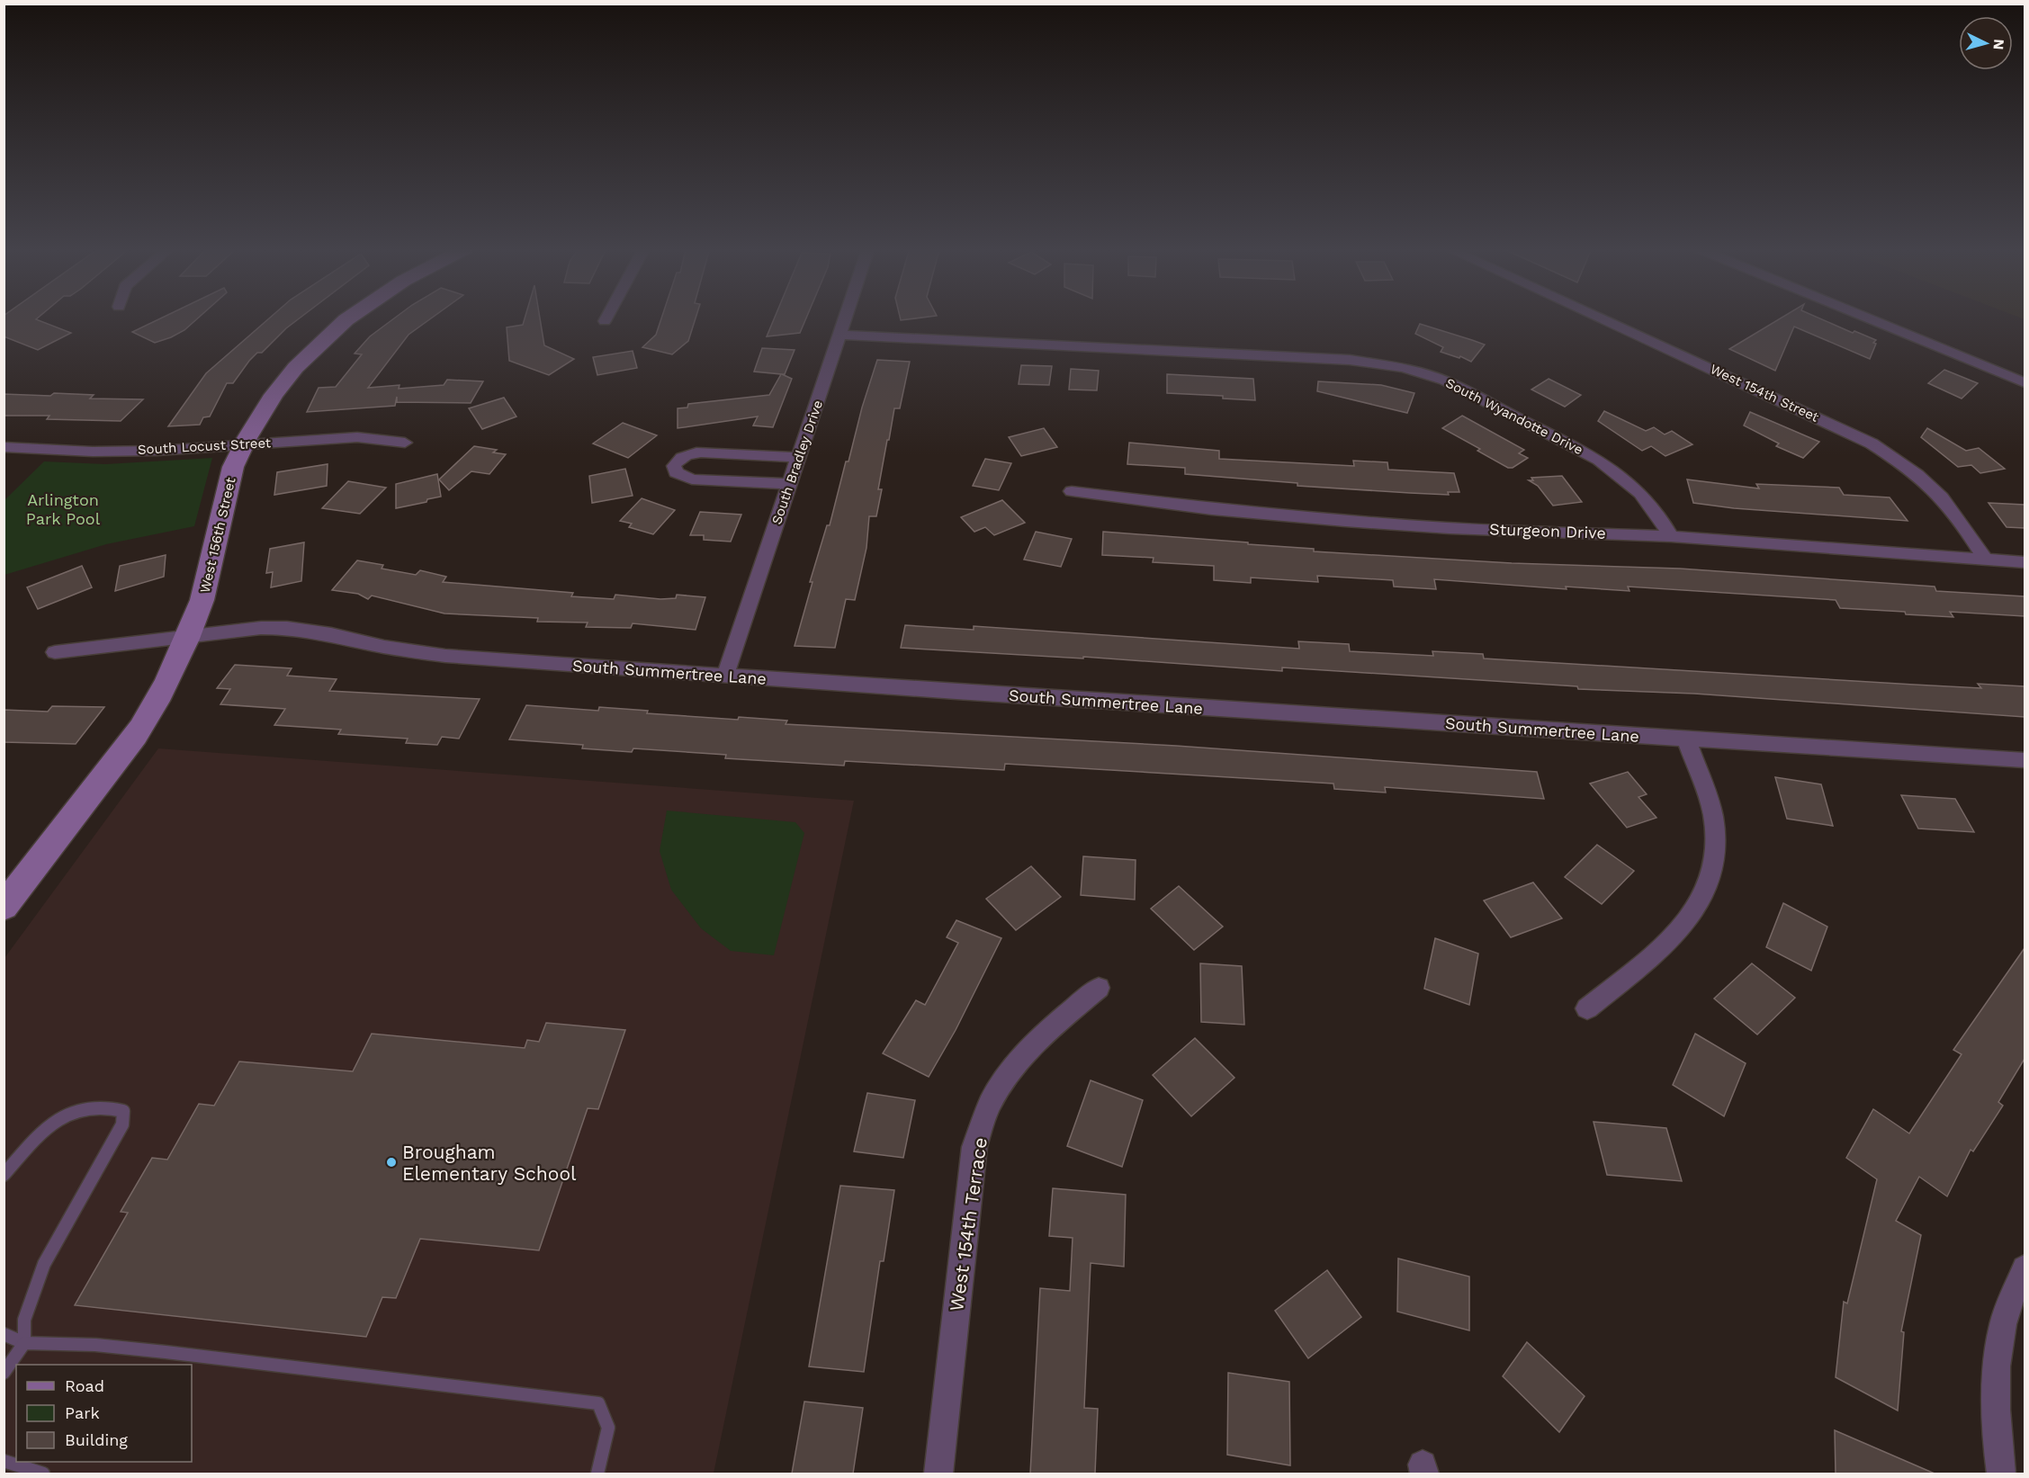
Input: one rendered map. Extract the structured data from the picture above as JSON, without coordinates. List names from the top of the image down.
{
  "streets": {
    "street": [
      "West 154th Street",
      "South Wyandotte Drive",
      "South Locust Street",
      "South Bradley Drive",
      "Sturgeon Drive",
      "West 156th Street",
      "South Summertree Lane",
      "West 154th Terrace"
    ]
  },
  "crossings": [
    ["West 154th Street", "Sturgeon Drive"],
    ["South Wyandotte Drive", "South Bradley Drive"],
    ["South Wyandotte Drive", "Sturgeon Drive"],
    ["South Locust Street", "West 156th Street"],
    ["South Bradley Drive", "South Summertree Lane"],
    ["West 156th Street", "South Summertree Lane"]
  ],
  "parks": ["Arlington Park Pool"],
  "places": ["Brougham Elementary School"],
  "legend": ["Road", "Park", "Building"],
  "north": "right"
}
